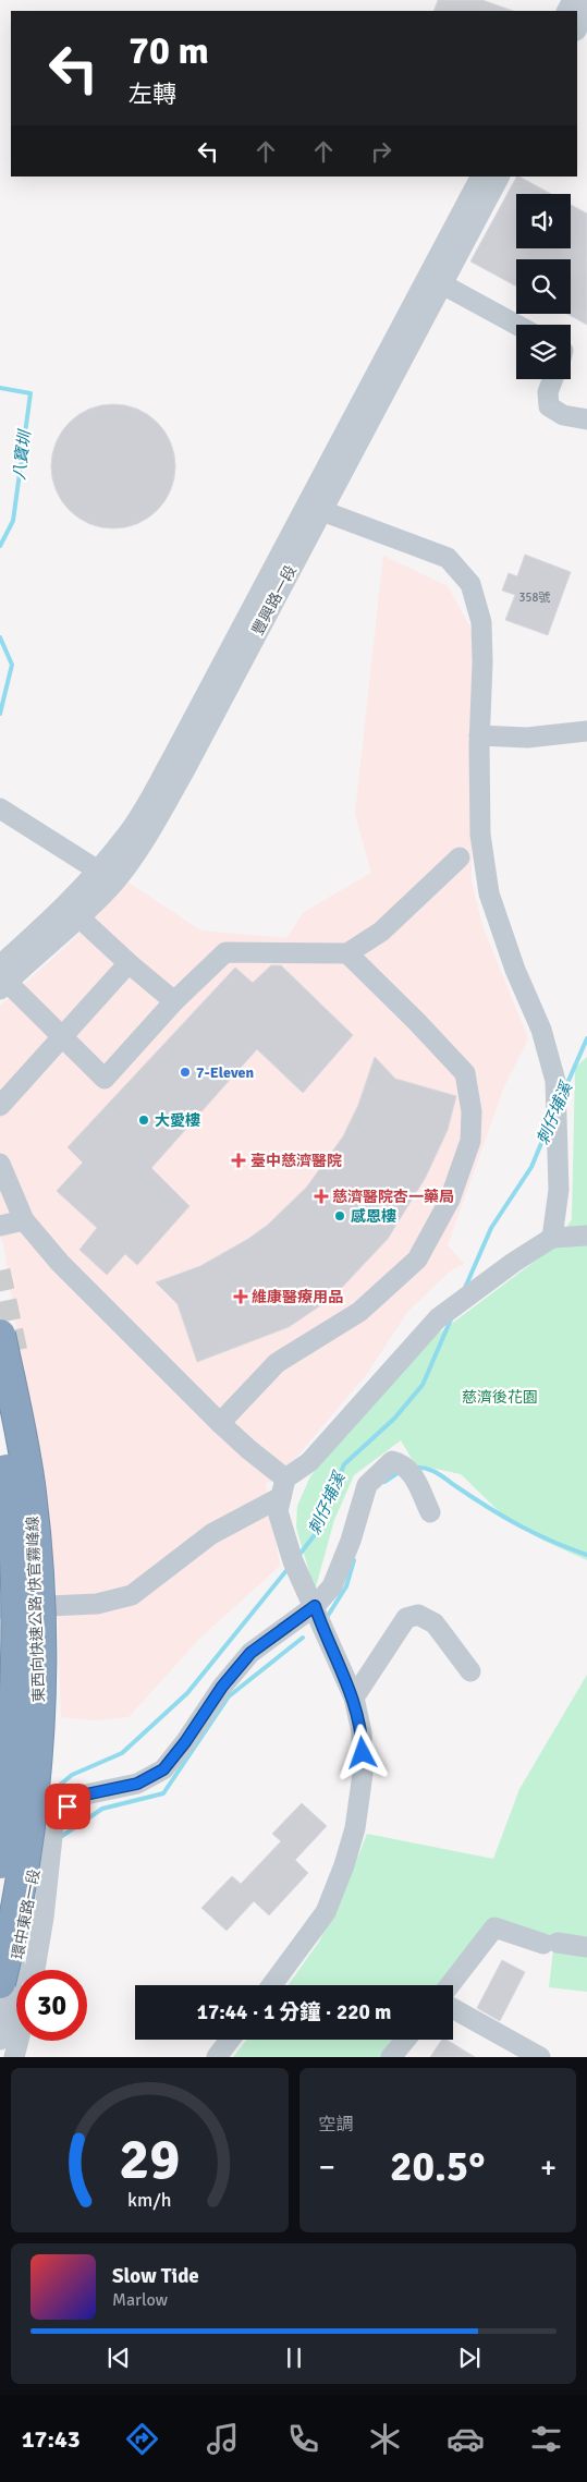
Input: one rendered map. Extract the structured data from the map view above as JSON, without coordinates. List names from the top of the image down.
{
  "streets": {
    "highway": ["東西向快速公路 快官霧峰線"],
    "street": ["豐興路一段", "環中東路一段"]
  },
  "water": ["八寶圳", "刺仔埔溪"],
  "parks": ["慈濟後花園"],
  "places": {
    "other": ["7-Eleven", "大愛樓", "感恩樓"],
    "health": ["臺中慈濟醫院", "慈濟醫院杏一藥局", "維康醫療用品"]
  },
  "house_numbers": ["358號"],
  "page": {
    "turn": ["70 m", "左轉"],
    "limit": "30",
    "trip": "17:44 · 1 分鐘 · 220 m",
    "tile": "空調",
    "heat": ["−", "20.5°", "+"],
    "song": ["Slow Tide", "Marlow"],
    "tabs": "17:43",
    "gauge": ["29", "km/h"]
  }
}
